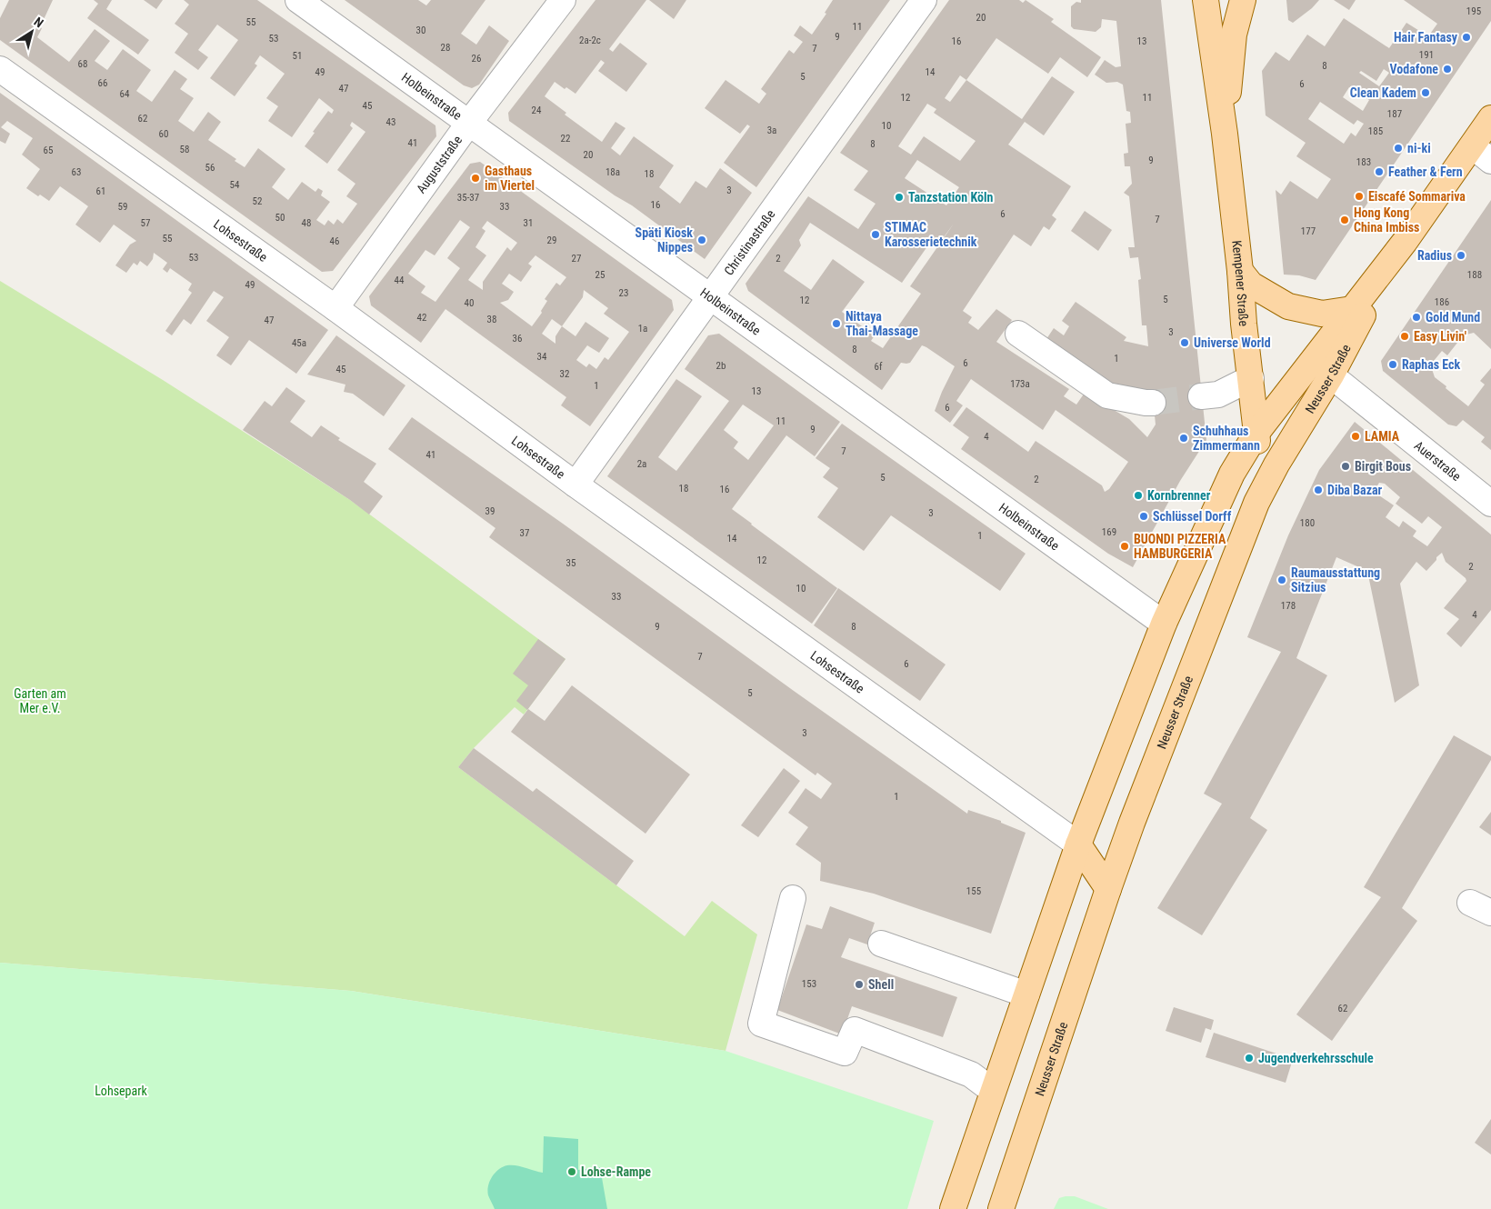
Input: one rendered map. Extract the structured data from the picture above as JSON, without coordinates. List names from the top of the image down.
{
  "streets": {
    "main road": ["Kempener Straße", "Neusser Straße"],
    "street": [
      "Holbeinstraße",
      "Auguststraße",
      "Lohsestraße",
      "Christinastraße",
      "Auerstraße"
    ]
  },
  "crossings": [
    ["Holbeinstraße", "Auguststraße"],
    ["Holbeinstraße", "Christinastraße"],
    ["Holbeinstraße", "Neusser Straße"],
    ["Auguststraße", "Lohsestraße"],
    ["Lohsestraße", "Christinastraße"],
    ["Lohsestraße", "Neusser Straße"],
    ["Kempener Straße", "Neusser Straße"],
    ["Neusser Straße", "Auerstraße"]
  ],
  "parks": ["Garten am Mer e.V.", "Lohsepark"],
  "places": [
    "Hair Fantasy",
    "Vodafone",
    "Clean Kadem",
    "ni-ki",
    "Feather & Fern",
    "Gasthaus im Viertel",
    "Eiscafé Sommariva",
    "Tanzstation Köln",
    "Hong Kong China Imbiss",
    "STIMAC Karosserietechnik",
    "Späti Kiosk Nippes",
    "Radius",
    "Gold Mund",
    "Nittaya Thai-Massage",
    "Easy Livin'",
    "Universe World",
    "Raphas Eck",
    "LAMIA",
    "Schuhhaus Zimmermann",
    "Birgit Bous",
    "Diba Bazar",
    "Kornbrenner",
    "Schlüssel Dorff",
    "BUONDI PIZZERIA HAMBURGERIA",
    "Raumausstattung Sitzius",
    "Shell",
    "Jugendverkehrsschule",
    "Lohse-Rampe"
  ],
  "house_numbers": [
    "195",
    "20",
    "55",
    "11",
    "30",
    "9",
    "53",
    "2a-2c",
    "16",
    "13",
    "28",
    "7",
    "191",
    "51",
    "26",
    "68",
    "8",
    "49",
    "14",
    "5",
    "66",
    "6",
    "47",
    "64",
    "12",
    "11",
    "45",
    "24",
    "187",
    "62",
    "43",
    "10",
    "3a",
    "185",
    "60",
    "22",
    "41",
    "8",
    "58",
    "65",
    "20",
    "9",
    "183",
    "56",
    "63",
    "18a",
    "18",
    "54",
    "3",
    "61",
    "35-37",
    "52",
    "16",
    "59",
    "33",
    "6",
    "50",
    "7",
    "57",
    "48",
    "31",
    "177",
    "55",
    "29",
    "46",
    "53",
    "27",
    "2",
    "25",
    "188",
    "44",
    "49",
    "23",
    "5",
    "12",
    "186",
    "40",
    "42",
    "38",
    "47",
    "1a",
    "3",
    "36",
    "45a",
    "8",
    "34",
    "1",
    "6",
    "2b",
    "6f",
    "45",
    "32",
    "173a",
    "1",
    "13",
    "6",
    "11",
    "9",
    "4",
    "7",
    "41",
    "2a",
    "5",
    "2",
    "18",
    "16",
    "39",
    "3",
    "180",
    "169",
    "37",
    "1",
    "14",
    "12",
    "35",
    "2",
    "10",
    "33",
    "178",
    "4",
    "9",
    "8",
    "7",
    "6",
    "5",
    "3",
    "1",
    "155",
    "153",
    "62"
  ],
  "north": "top right"
}
